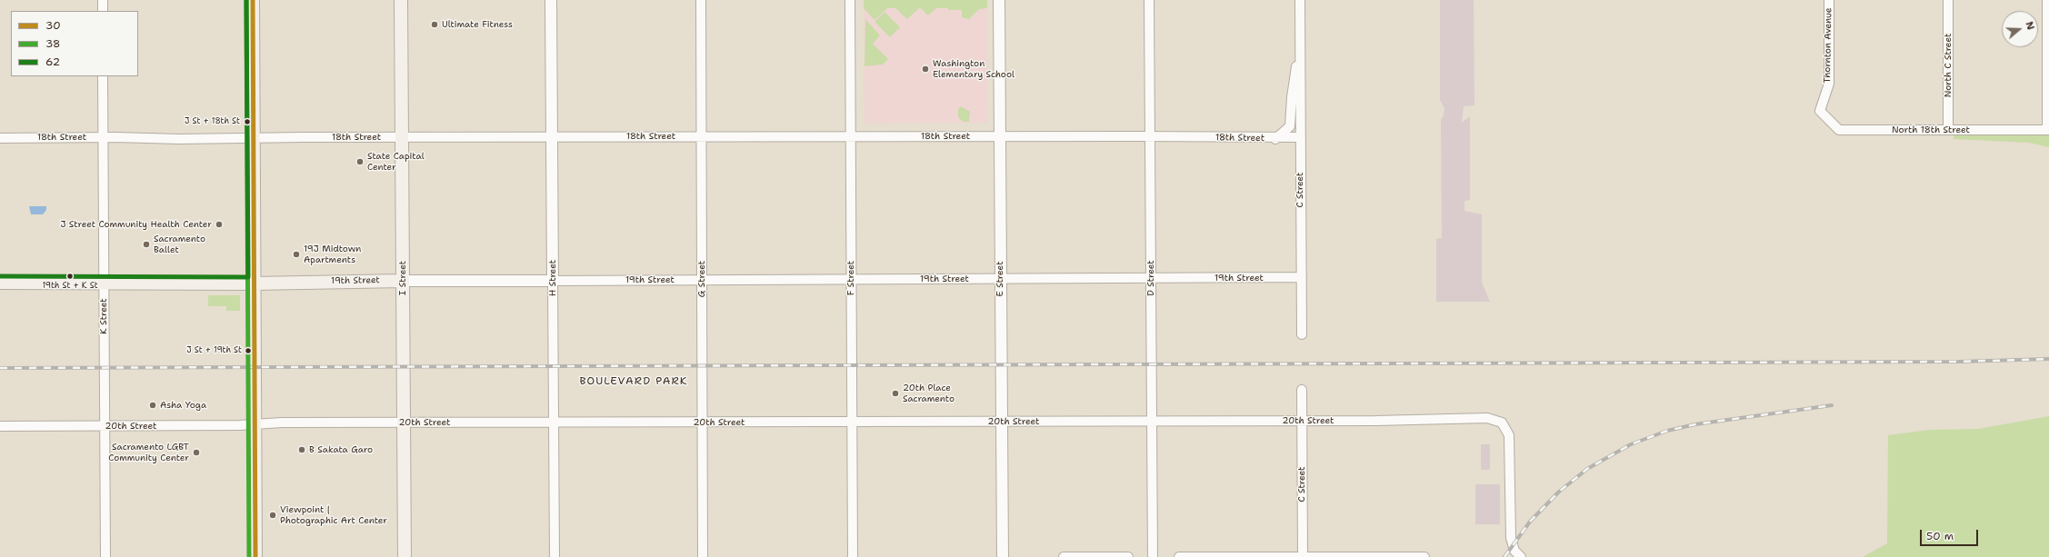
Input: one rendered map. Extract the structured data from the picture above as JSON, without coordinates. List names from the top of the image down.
{
  "streets": {
    "main road": ["I Street", "19th Street"],
    "street": [
      "Thornton Avenue",
      "North C Street",
      "North 18th Street",
      "18th Street",
      "C Street",
      "H Street",
      "F Street",
      "D Street",
      "G Street",
      "E Street",
      "K Street",
      "20th Street"
    ]
  },
  "crossings": [
    ["Thornton Avenue", "North 18th Street"],
    ["North C Street", "North 18th Street"],
    ["18th Street", "C Street"],
    ["18th Street", "I Street"],
    ["18th Street", "H Street"],
    ["18th Street", "F Street"],
    ["18th Street", "D Street"],
    ["18th Street", "G Street"],
    ["18th Street", "E Street"],
    ["18th Street", "K Street"],
    ["C Street", "19th Street"],
    ["C Street", "20th Street"],
    ["I Street", "19th Street"],
    ["I Street", "20th Street"],
    ["H Street", "19th Street"],
    ["H Street", "20th Street"],
    ["F Street", "19th Street"],
    ["F Street", "20th Street"],
    ["D Street", "19th Street"],
    ["D Street", "20th Street"],
    ["19th Street", "G Street"],
    ["19th Street", "E Street"],
    ["19th Street", "K Street"],
    ["G Street", "20th Street"],
    ["E Street", "20th Street"],
    ["K Street", "20th Street"]
  ],
  "districts": ["BOULEVARD PARK"],
  "places": [
    "Ultimate Fitness",
    "Washington Elementary School",
    "J St + 18th St",
    "State Capital Center",
    "J Street Community Health Center",
    "Sacramento Ballet",
    "19J Midtown Apartments",
    "19th St + K St",
    "J St + 19th St",
    "20th Place Sacramento",
    "Asha Yoga",
    "B Sakata Garo",
    "Sacramento LGBT Community Center",
    "Viewpoint | Photographic Art Center"
  ],
  "lines": ["transit line 30", "transit line 38", "transit line 62"],
  "legend": ["30", "38", "62"],
  "scale_bar": "50 m",
  "north": "right"
}
